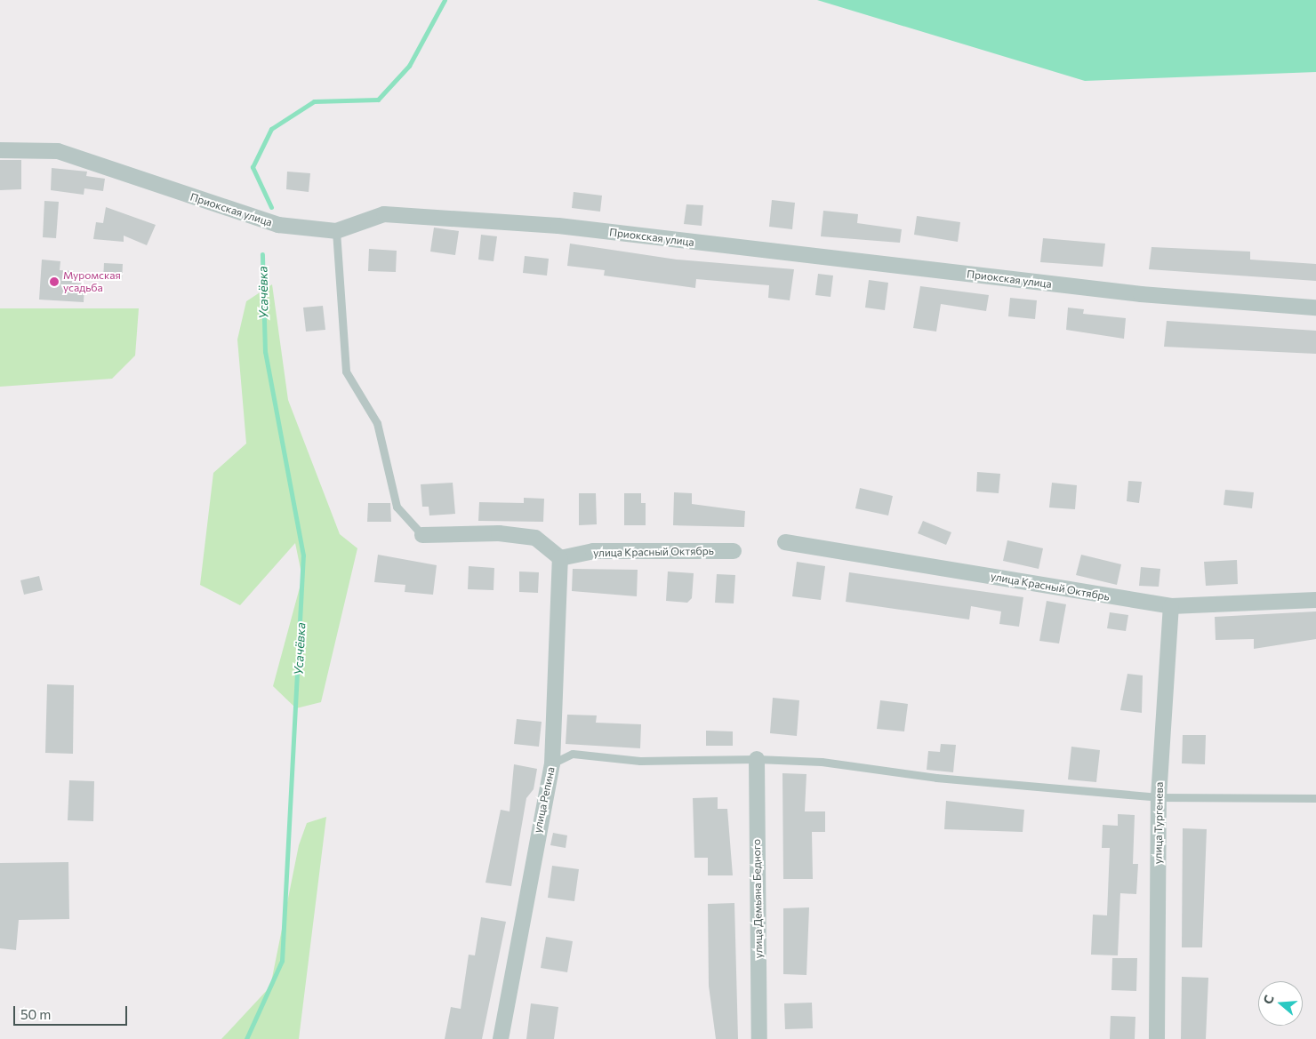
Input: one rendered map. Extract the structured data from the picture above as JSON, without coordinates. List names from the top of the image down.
{
  "streets": {
    "street": [
      "Приокская улица",
      "улица Красный Октябрь",
      "улица Репина",
      "улица Тургенева",
      "улица Демьяна Бедного"
    ]
  },
  "crossings": [
    ["улица Красный Октябрь", "улица Репина"],
    ["улица Красный Октябрь", "улица Тургенева"]
  ],
  "water": ["Усачёвка"],
  "places": ["Муромская усадьба"],
  "scale_bar": "50 m",
  "north": "left"
}
